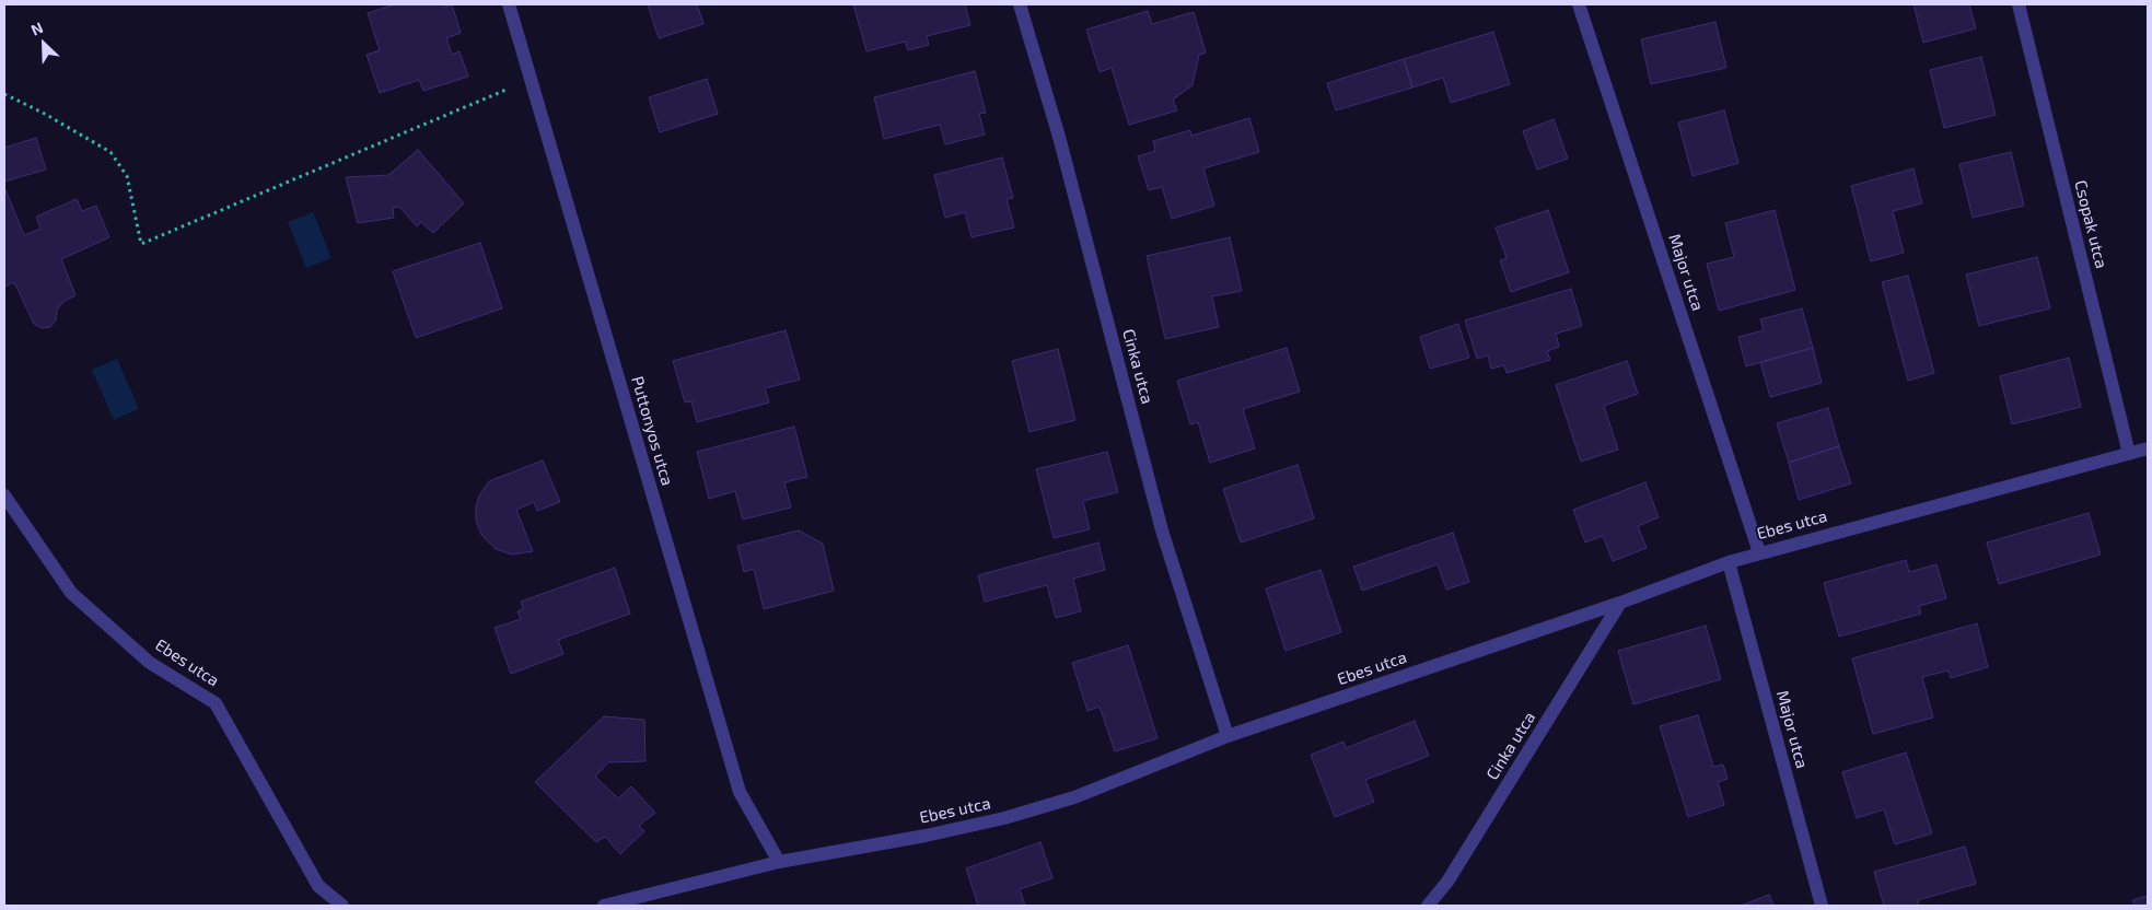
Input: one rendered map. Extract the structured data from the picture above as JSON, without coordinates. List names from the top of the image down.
{
  "streets": {
    "street": [
      "Csopak utca",
      "Major utca",
      "Cinka utca",
      "Puttonyos utca",
      "Ebes utca"
    ]
  },
  "crossings": [
    ["Csopak utca", "Ebes utca"],
    ["Major utca", "Ebes utca"],
    ["Cinka utca", "Ebes utca"],
    ["Puttonyos utca", "Ebes utca"]
  ],
  "north": "top left"
}
